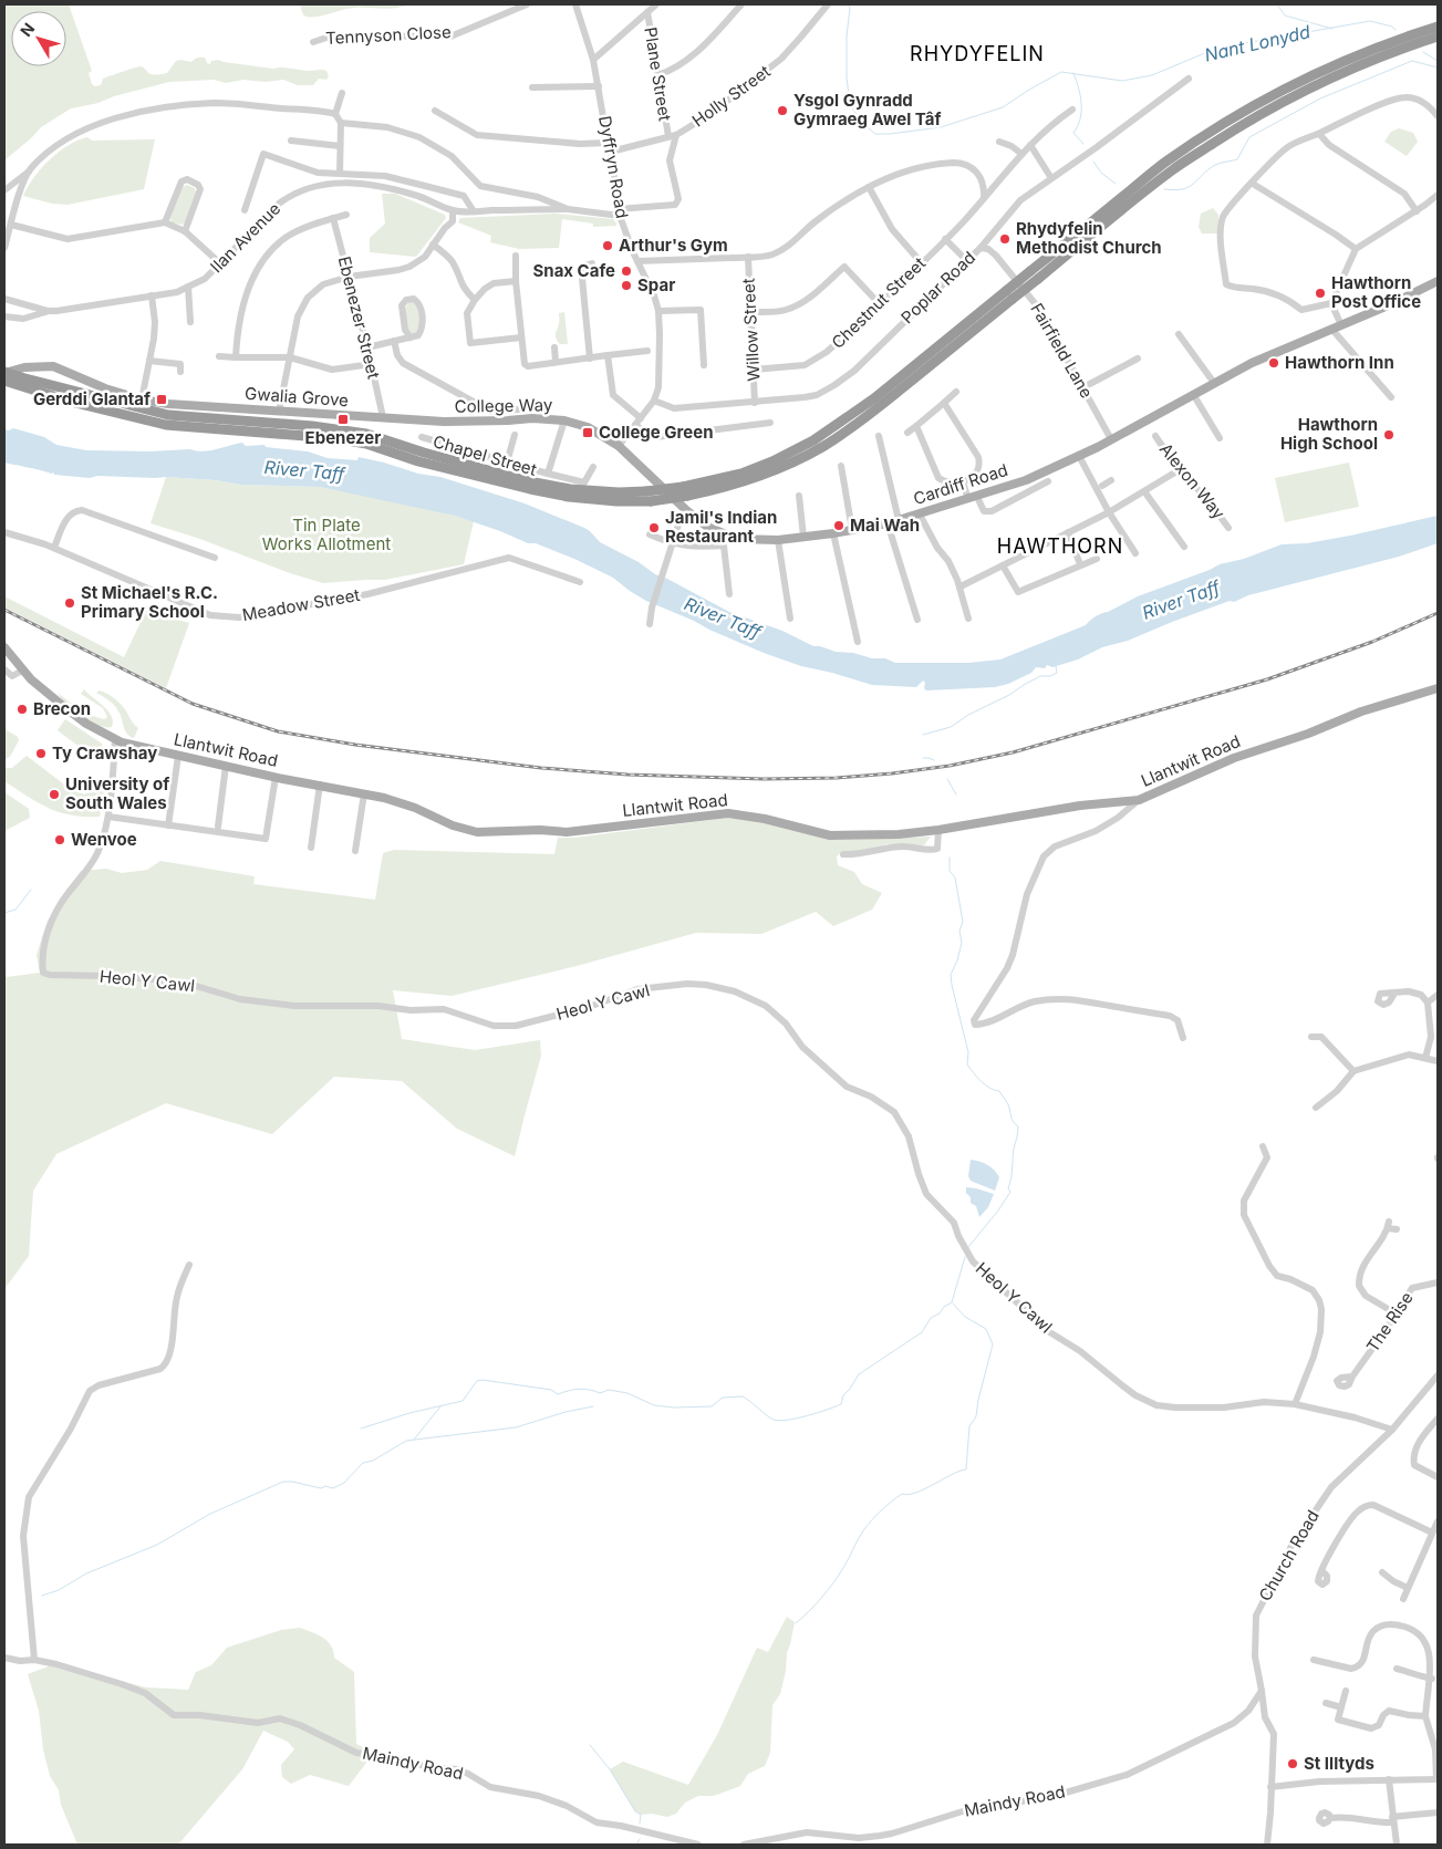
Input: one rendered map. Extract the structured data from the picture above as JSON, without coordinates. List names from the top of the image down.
{
  "streets": {
    "main road": [
      "Gwalia Grove",
      "College Way",
      "Cardiff Road",
      "Llantwit Road"
    ],
    "street": [
      "Tennyson Close",
      "Plane Street",
      "Holly Street",
      "Dyffryn Road",
      "Ilan Avenue",
      "Poplar Road",
      "Chestnut Street",
      "Ebenezer Street",
      "Willow Street",
      "Fairfield Lane",
      "Chapel Street",
      "Alexon Way",
      "Meadow Street",
      "Heol Y Cawl",
      "The Rise",
      "Church Road",
      "Maindy Road"
    ]
  },
  "crossings": [
    ["Plane Street", "Holly Street"],
    ["Holly Street", "Dyffryn Road"],
    ["Dyffryn Road", "Poplar Road"],
    ["Dyffryn Road", "College Way"],
    ["Dyffryn Road", "Cardiff Road"],
    ["Poplar Road", "Willow Street"],
    ["Poplar Road", "Fairfield Lane"],
    ["Chestnut Street", "Willow Street"],
    ["Ebenezer Street", "Gwalia Grove"],
    ["Ebenezer Street", "College Way"],
    ["Fairfield Lane", "Cardiff Road"],
    ["Gwalia Grove", "College Way"],
    ["College Way", "Cardiff Road"],
    ["Church Road", "Maindy Road"]
  ],
  "districts": ["RHYDYFELIN", "HAWTHORN"],
  "water": ["Nant Lonydd", "River Taff"],
  "parks": ["Tin Plate Works Allotment"],
  "places": {
    "other": [
      "Ysgol Gynradd Gymraeg Awel Tâf",
      "Rhydyfelin Methodist Church",
      "Arthur's Gym",
      "Snax Cafe",
      "Spar",
      "Hawthorn Post Office",
      "Hawthorn Inn",
      "Hawthorn High School",
      "Mai Wah",
      "Jamil's Indian Restaurant",
      "St Michael's R.C. Primary School",
      "Brecon",
      "Ty Crawshay",
      "University of South Wales",
      "Wenvoe",
      "St Illtyds"
    ],
    "transit": ["Gerddi Glantaf", "Ebenezer", "College Green"]
  },
  "north": "top left"
}
